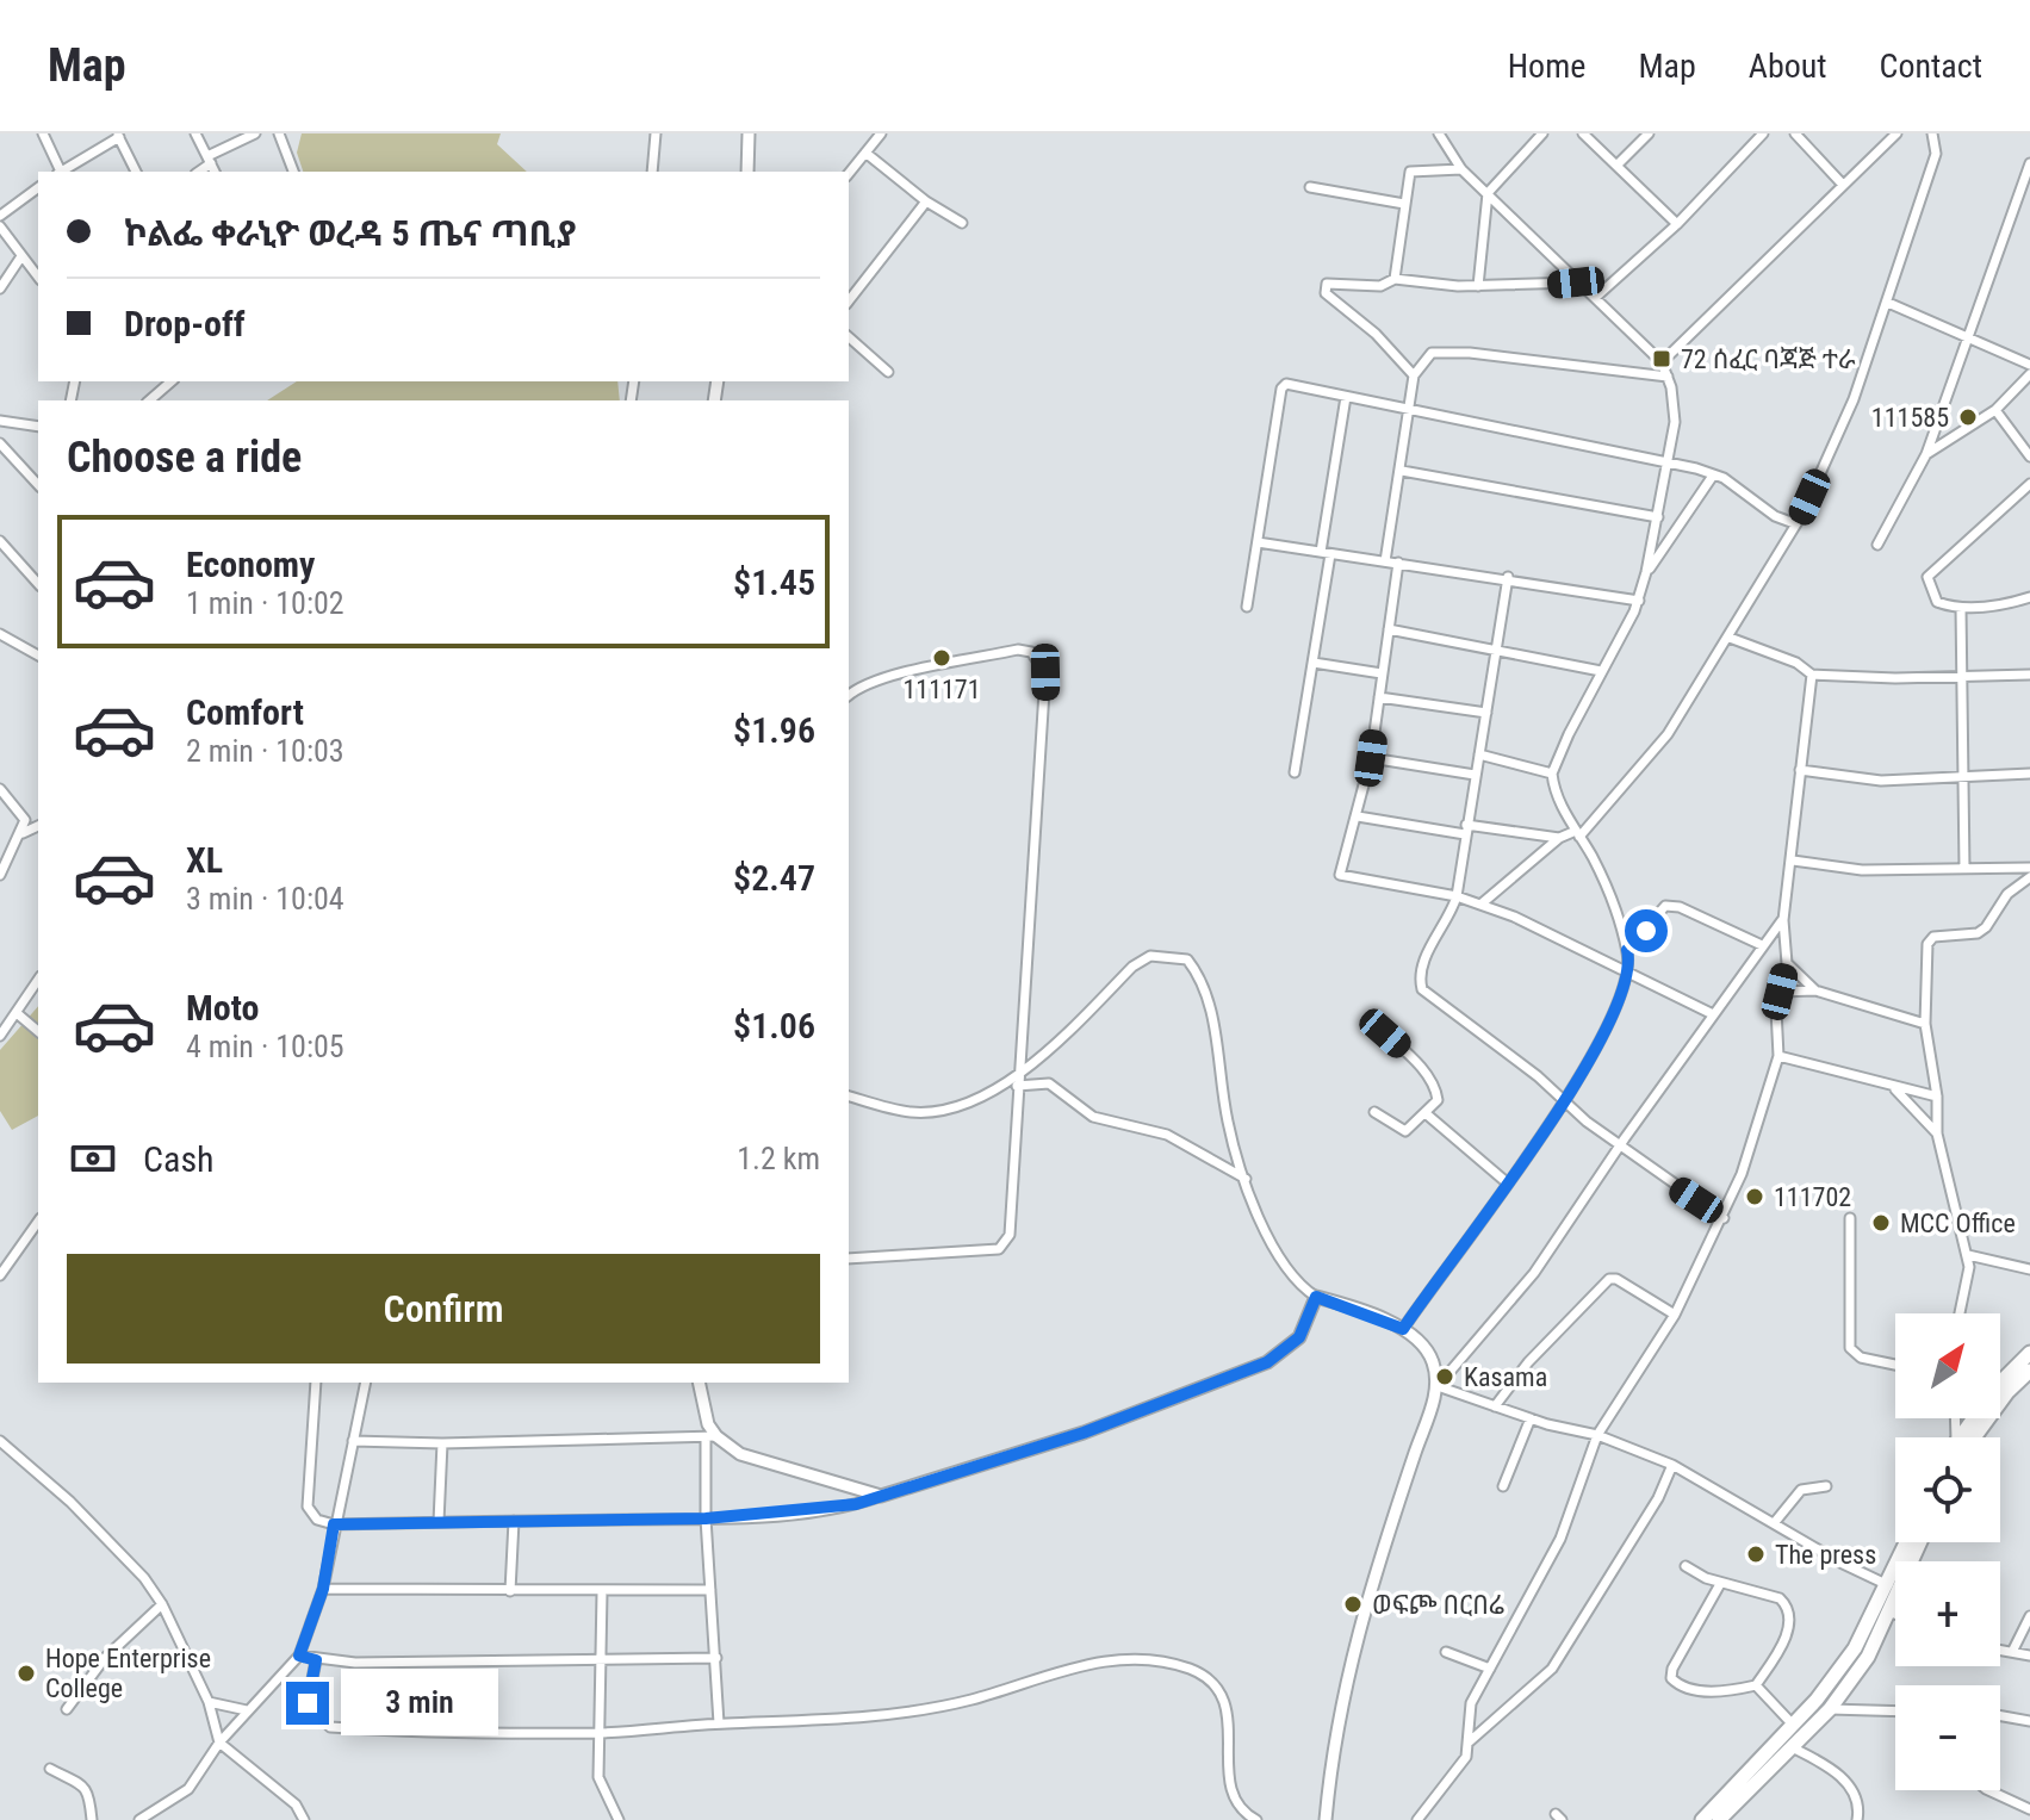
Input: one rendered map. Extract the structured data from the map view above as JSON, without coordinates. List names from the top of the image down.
{
  "places": {
    "transit": ["72 ሰፈር ባጃጅ ተራ"],
    "other": [
      "111585",
      "111171",
      "111702",
      "MCC Office",
      "Kasama",
      "The press",
      "ወፍጮ በርበሬ",
      "Hope Enterprise College"
    ]
  },
  "north": "top right",
  "page": {
    "header": "Map",
    "nav": [
      "Home",
      "Map",
      "About",
      "Contact"
    ],
    "banner": ["ኮልፌ ቀራኒዮ ወረዳ 5 ጤና ጣቢያ", "Drop-off"],
    "heading": "Choose a ride",
    "list": [
      {
        "name": "Economy",
        "note": "1 min · 10:02",
        "value": "$1.45"
      },
      {
        "name": "Comfort",
        "note": "2 min · 10:03",
        "value": "$1.96"
      },
      {
        "name": "XL",
        "note": "3 min · 10:04",
        "value": "$2.47"
      },
      {
        "name": "Moto",
        "note": "4 min · 10:05",
        "value": "$1.06"
      }
    ],
    "pay": ["Cash", "1.2 km"],
    "buttons": "Confirm",
    "map_buttons": ["+", "−"],
    "bubble": "3 min"
  }
}
